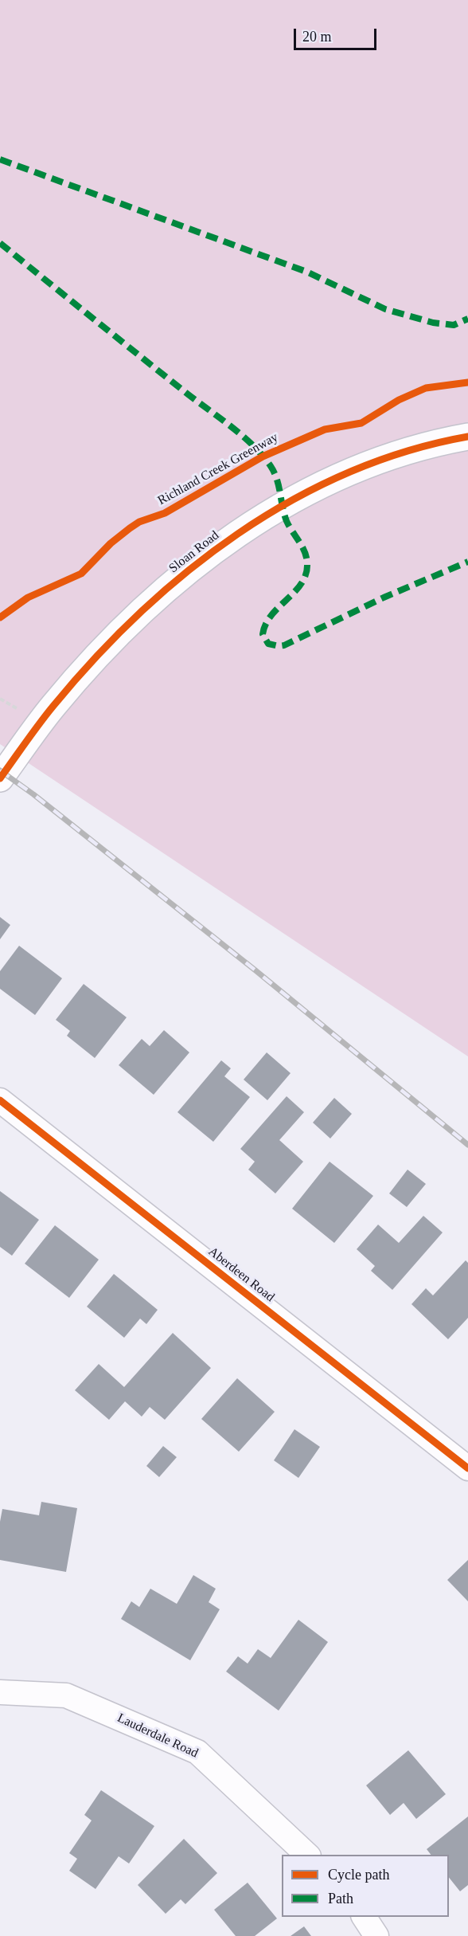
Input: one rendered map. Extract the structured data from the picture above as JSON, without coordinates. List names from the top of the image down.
{
  "streets": {
    "street": ["Sloan Road", "Aberdeen Road", "Lauderdale Road"],
    "cycle path": ["Richland Creek Greenway"]
  },
  "legend": ["Cycle path", "Path"],
  "scale_bar": "20 m"
}
